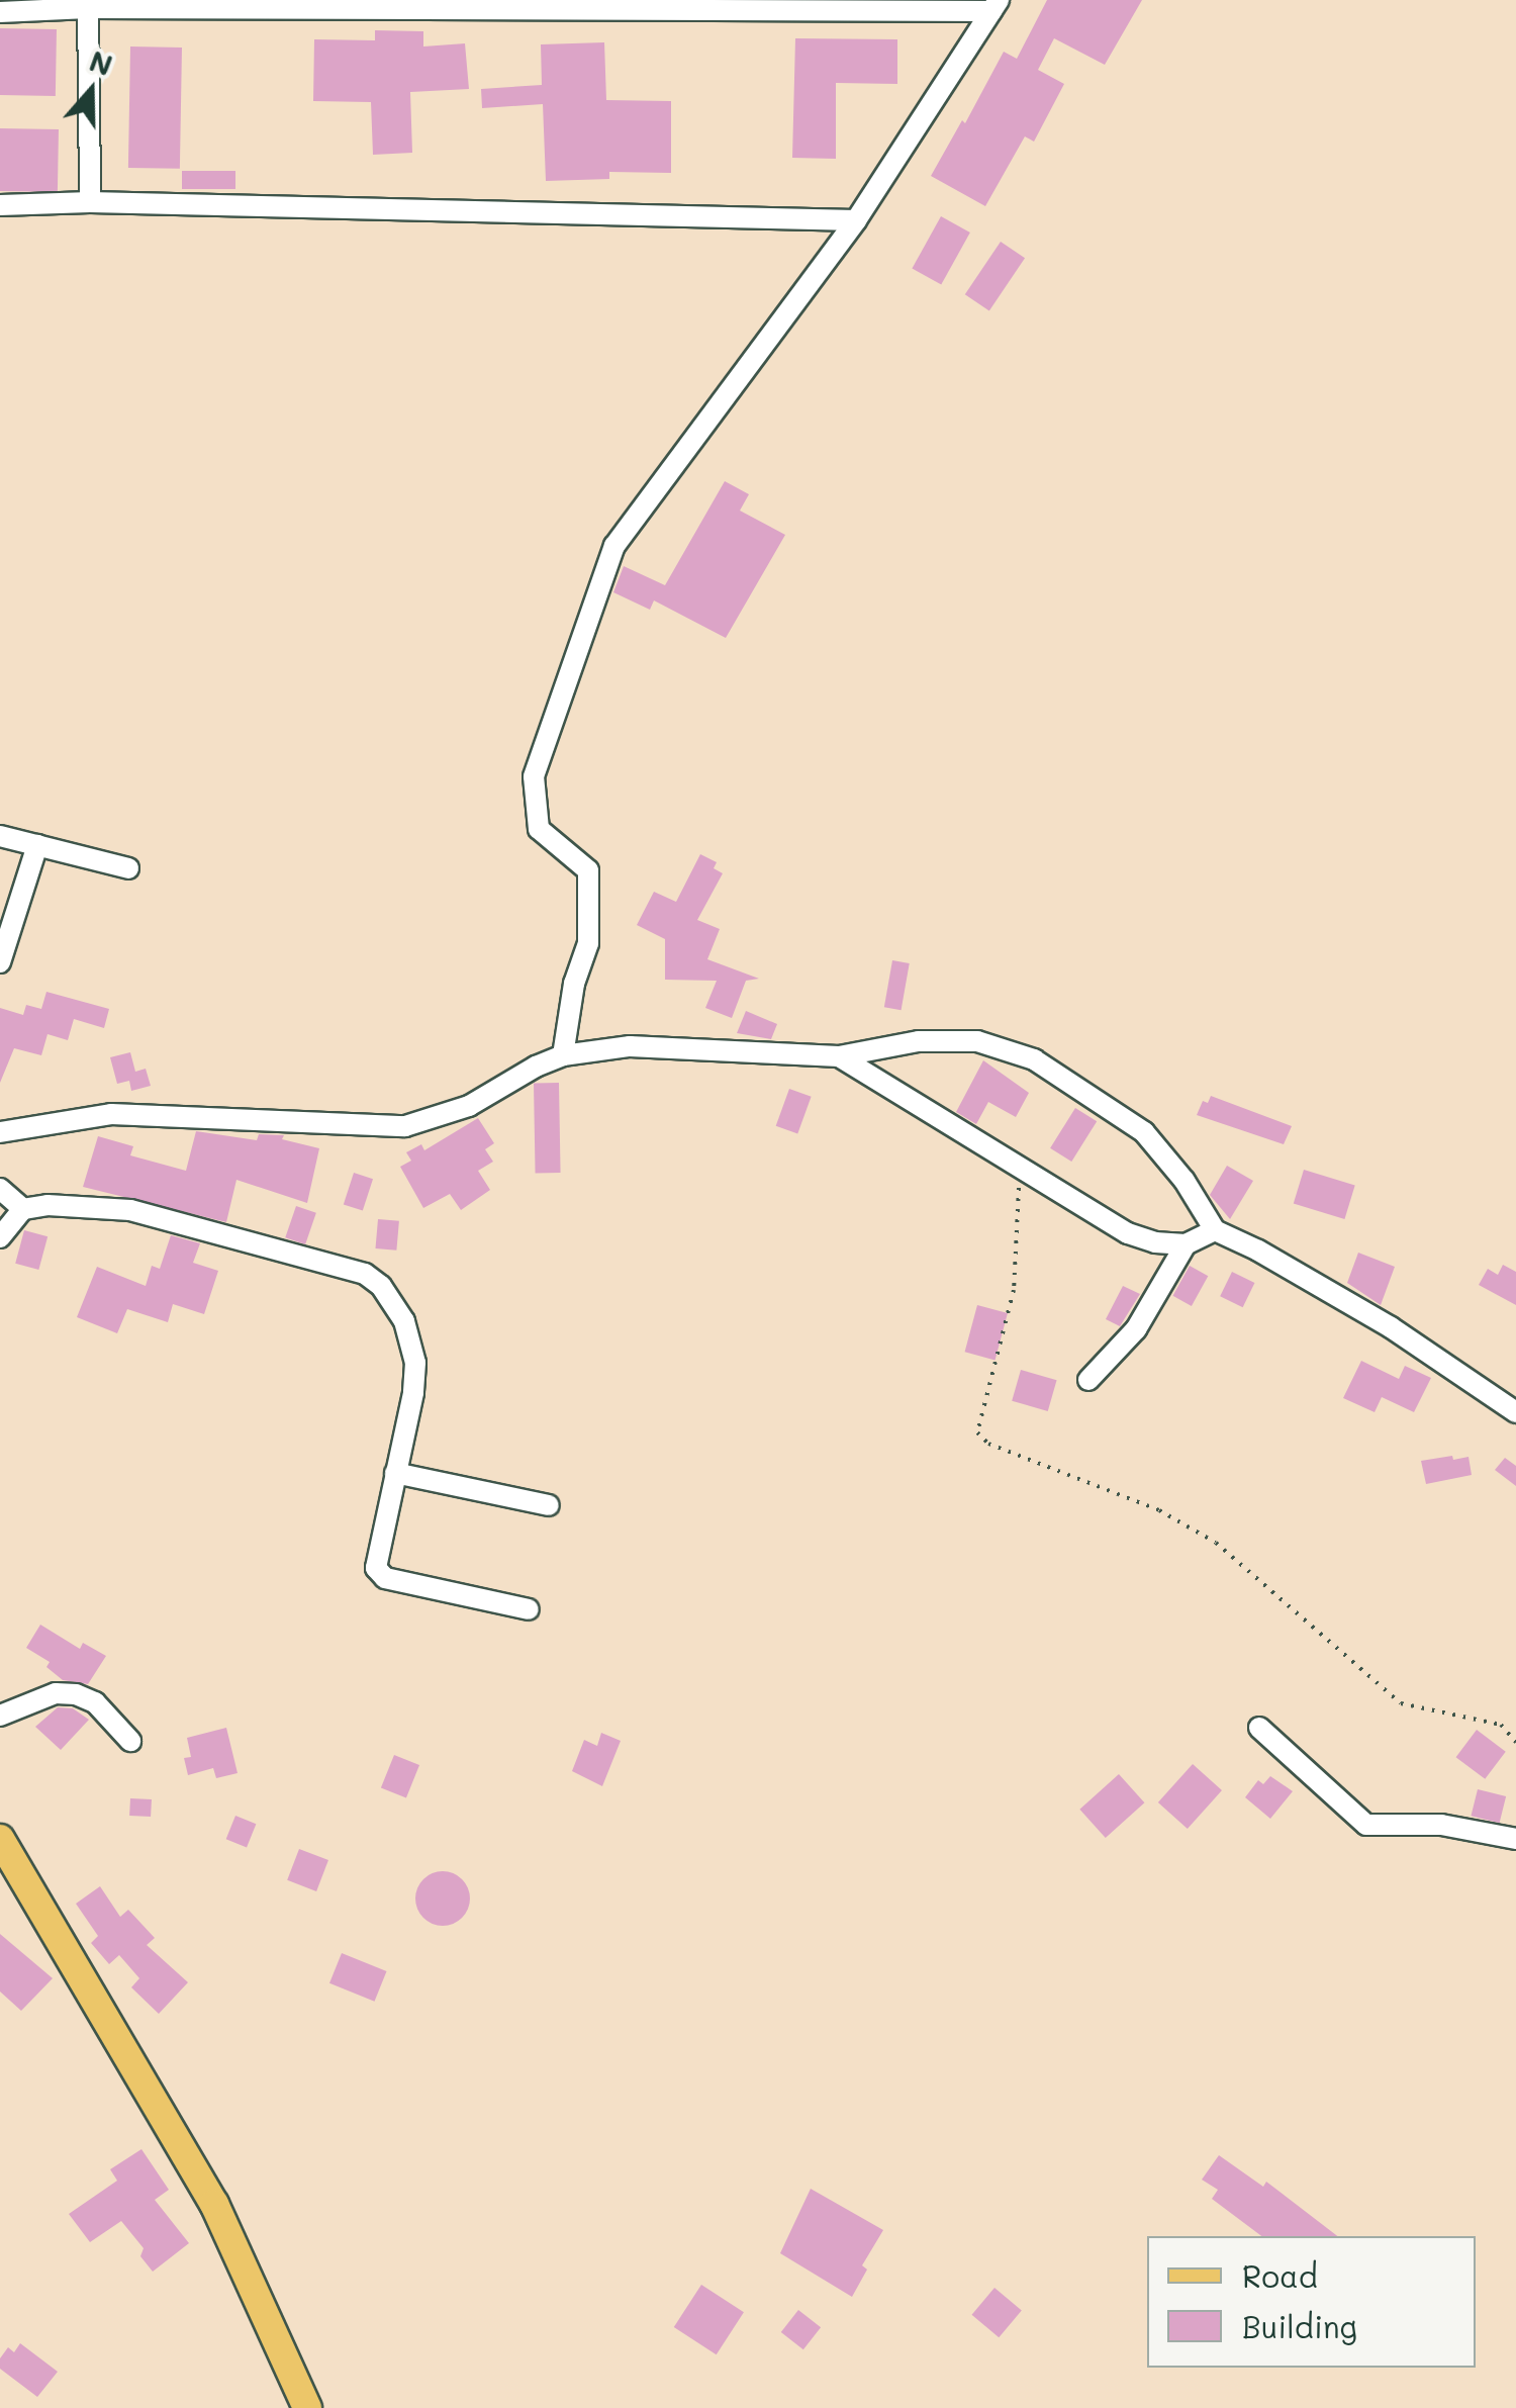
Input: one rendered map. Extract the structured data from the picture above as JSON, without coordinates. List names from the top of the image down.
{
  "legend": ["Road", "Building"],
  "north": "top"
}
